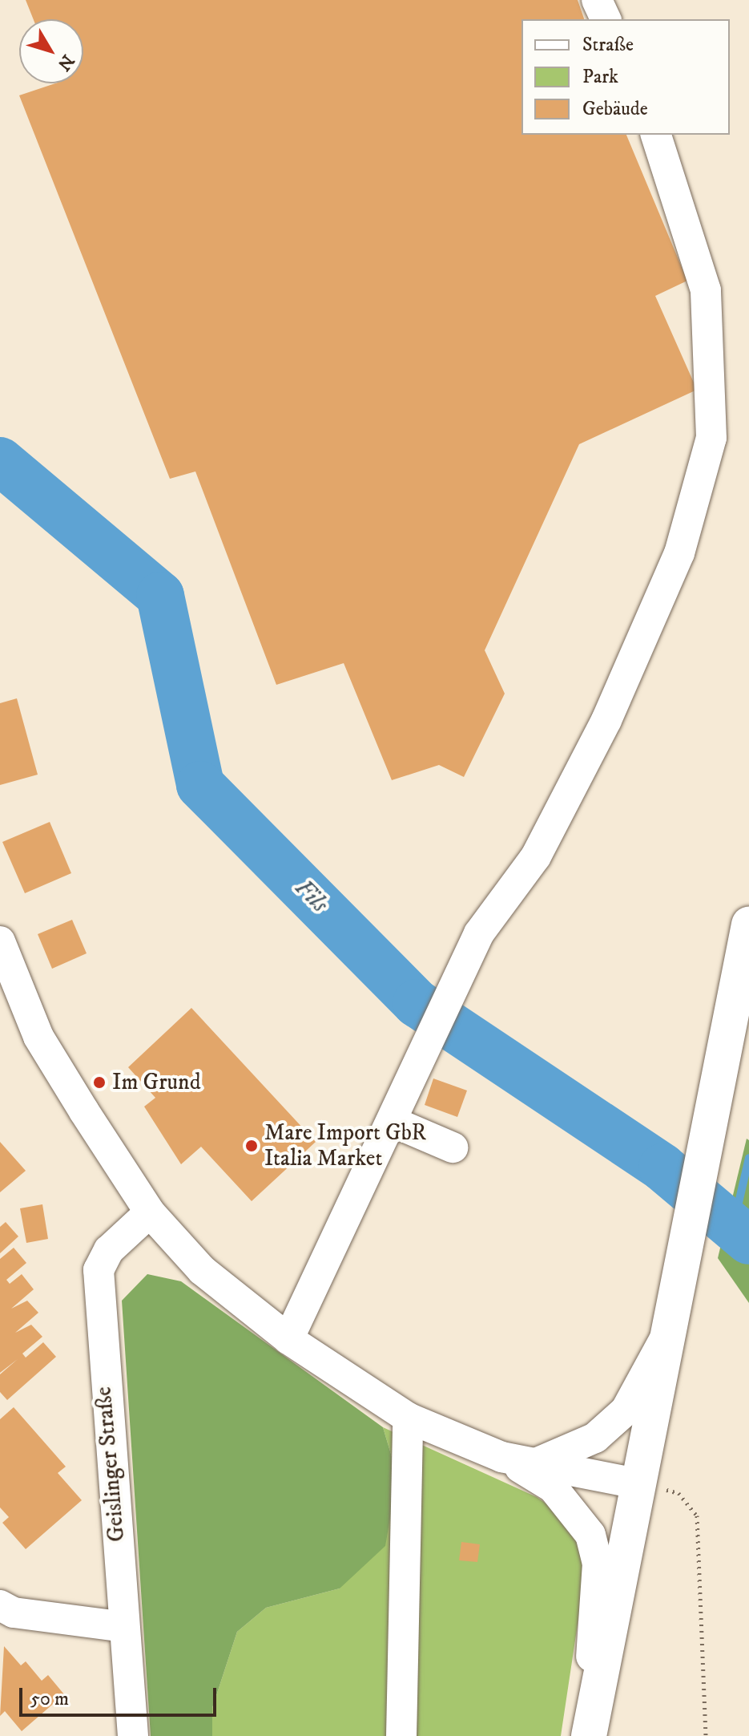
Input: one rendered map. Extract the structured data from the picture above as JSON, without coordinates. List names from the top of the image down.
{
  "streets": {
    "street": ["Geislinger Straße"]
  },
  "water": ["Fils"],
  "places": ["Im Grund", "Mare Import GbR Italia Market"],
  "legend": ["Straße", "Park", "Gebäude"],
  "scale_bar": "50 m",
  "north": "bottom right"
}
